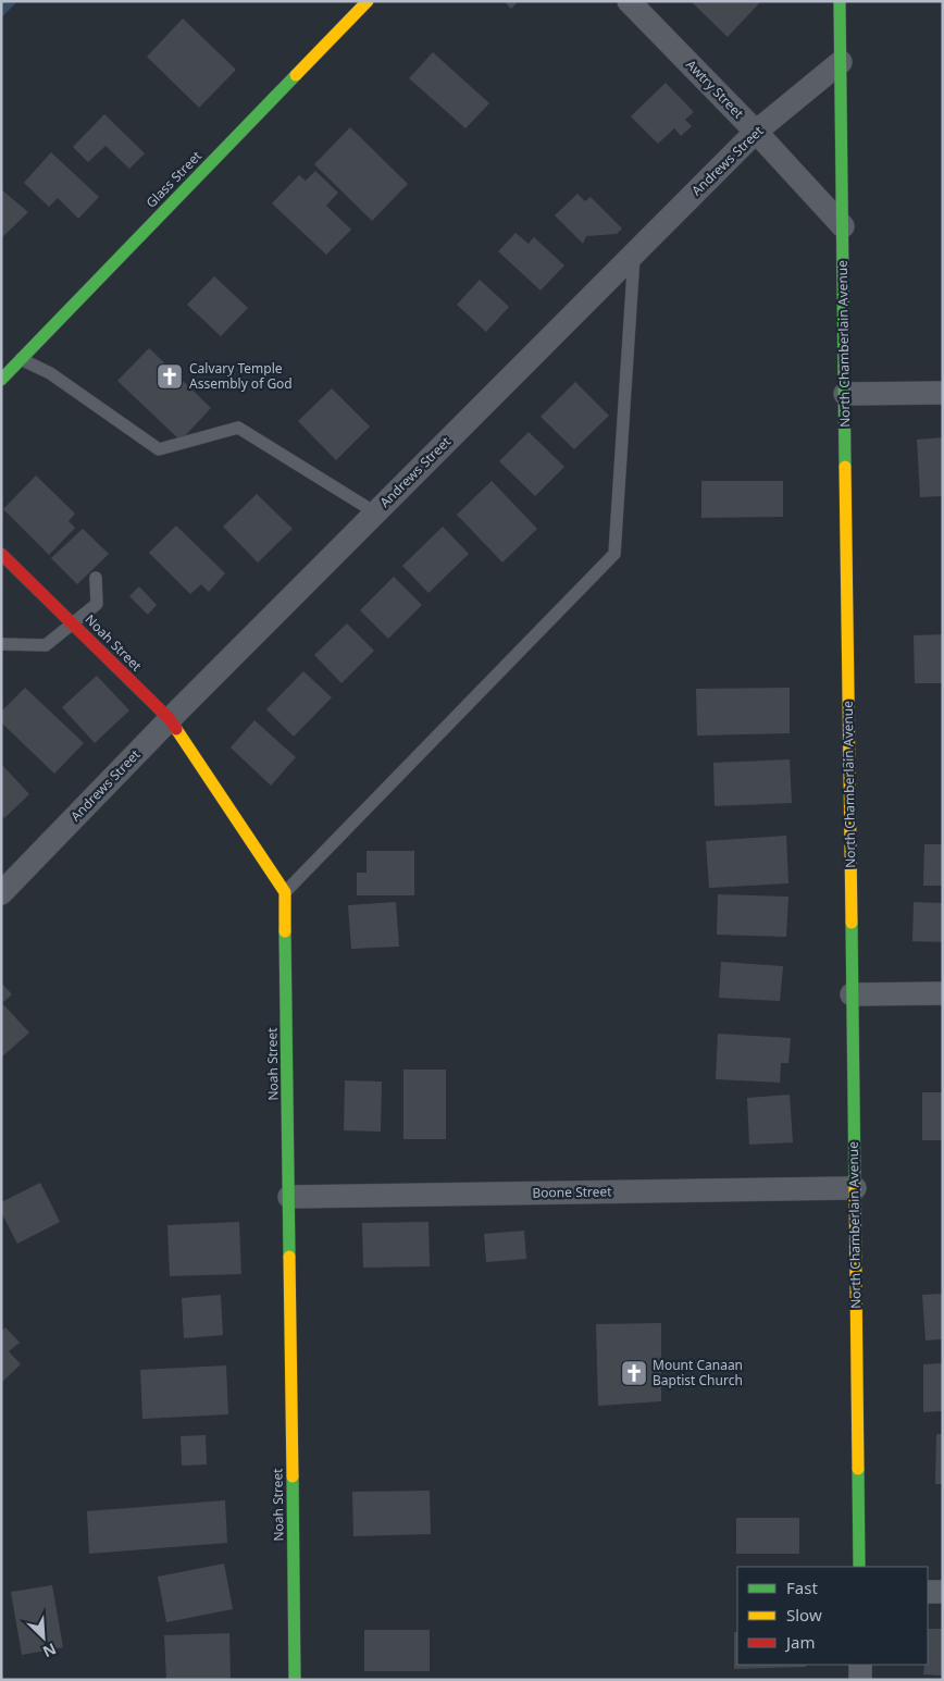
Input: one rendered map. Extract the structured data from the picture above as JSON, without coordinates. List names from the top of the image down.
{
  "streets": {
    "street": [
      "Awtry Street",
      "Andrews Street",
      "Glass Street",
      "North Chamberlain Avenue",
      "Noah Street",
      "Boone Street"
    ]
  },
  "crossings": [
    ["Awtry Street", "Andrews Street"],
    ["Awtry Street", "North Chamberlain Avenue"],
    ["Andrews Street", "North Chamberlain Avenue"],
    ["Andrews Street", "Noah Street"],
    ["North Chamberlain Avenue", "Boone Street"],
    ["Noah Street", "Boone Street"]
  ],
  "places": {
    "church": ["Calvary Temple Assembly of God", "Mount Canaan Baptist Church"]
  },
  "legend": ["Fast", "Slow", "Jam"],
  "north": "bottom right"
}
